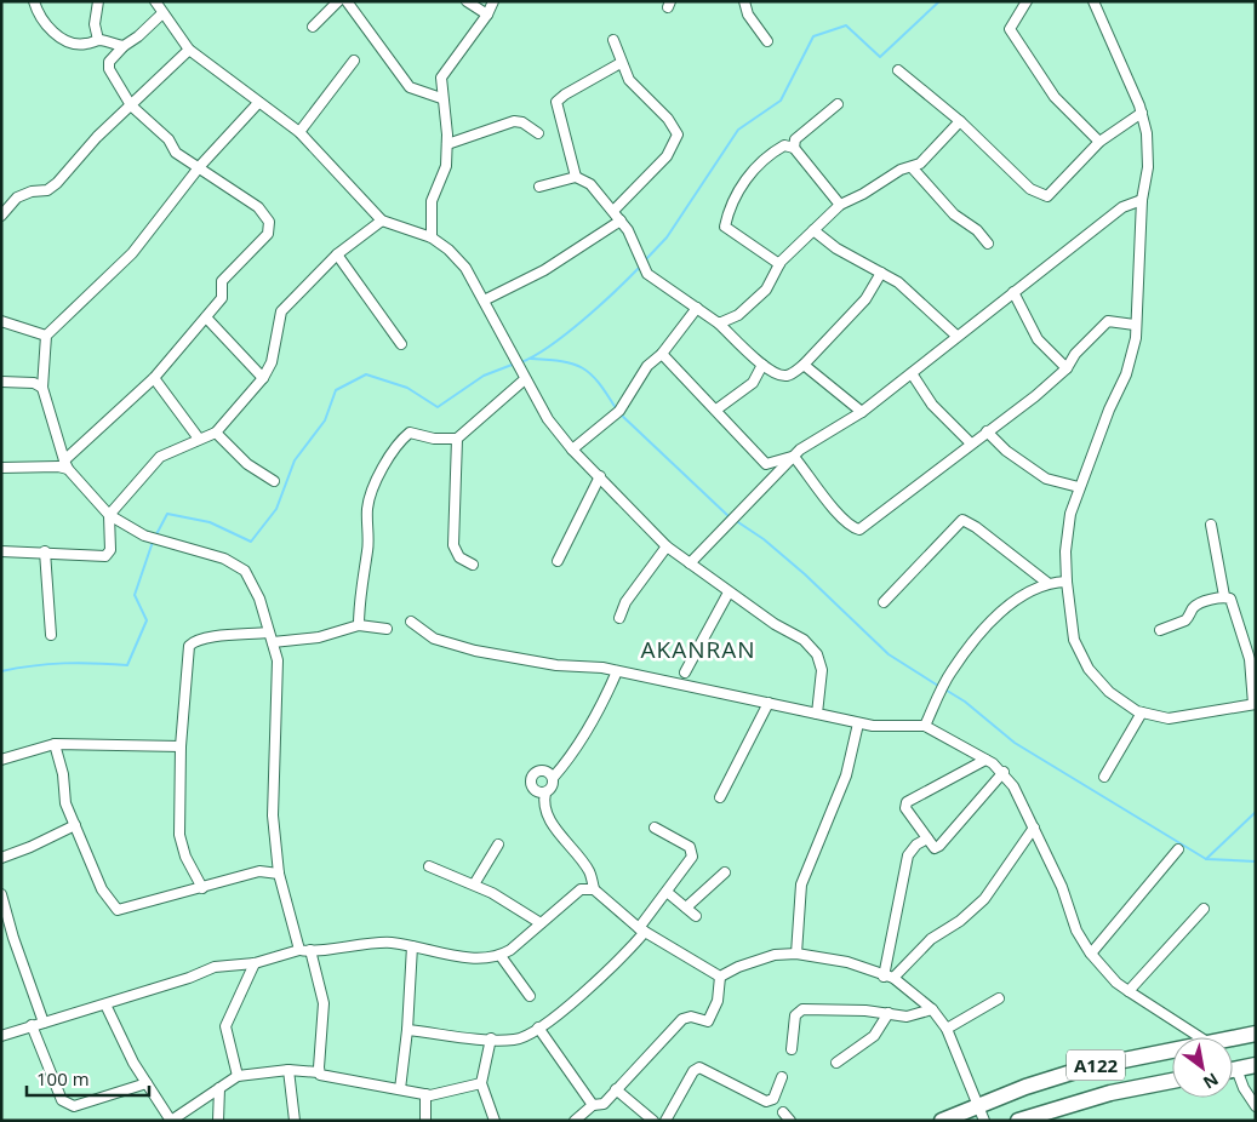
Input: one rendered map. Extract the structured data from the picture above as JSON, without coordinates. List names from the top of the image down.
{
  "streets": {
    "highway": ["A122"]
  },
  "districts": ["AKANRAN"],
  "scale_bar": "100 m",
  "north": "bottom right"
}
